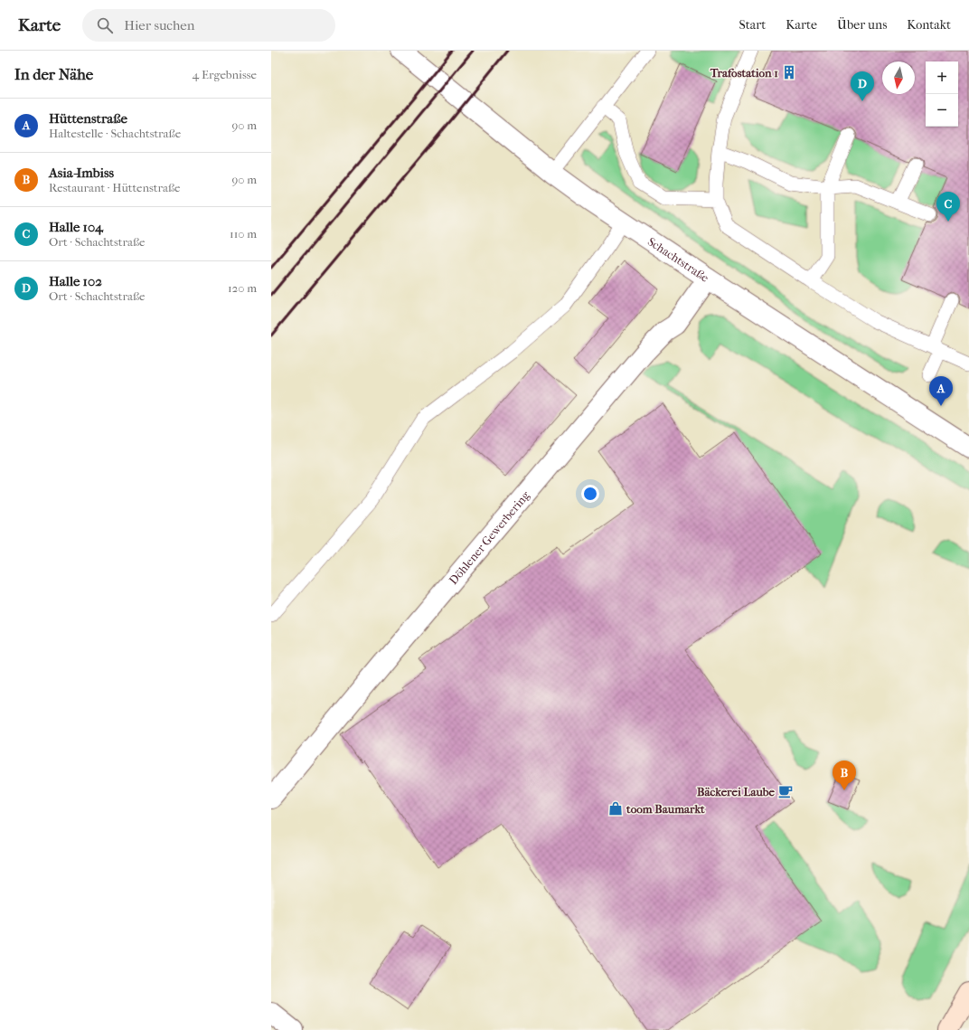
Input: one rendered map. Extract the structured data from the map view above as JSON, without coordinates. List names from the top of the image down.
{
  "streets": {
    "street": ["Schachtstraße", "Döhlener Gewerbering"]
  },
  "crossings": [
    ["Schachtstraße", "Döhlener Gewerbering"]
  ],
  "places": {
    "building": ["Trafostation 1"],
    "cafe": ["Bäckerei Laube"],
    "shop": ["toom Baumarkt"]
  },
  "north": "bottom",
  "page": {
    "header": "Karte",
    "search": "Hier suchen",
    "nav": [
      "Start",
      "Karte",
      "Über uns",
      "Kontakt"
    ],
    "heading": ["In der Nähe", "4 Ergebnisse"],
    "map_buttons": ["+", "−"],
    "pins": [
      "D",
      "C",
      "A",
      "B"
    ],
    "list": [
      {
        "mark": "A",
        "name": "Hüttenstraße",
        "note": "Haltestelle · Schachtstraße",
        "value": "90 m"
      },
      {
        "mark": "B",
        "name": "Asia-Imbiss",
        "note": "Restaurant · Hüttenstraße",
        "value": "90 m"
      },
      {
        "mark": "C",
        "name": "Halle 104",
        "note": "Ort · Schachtstraße",
        "value": "110 m"
      },
      {
        "mark": "D",
        "name": "Halle 102",
        "note": "Ort · Schachtstraße",
        "value": "120 m"
      }
    ]
  }
}
